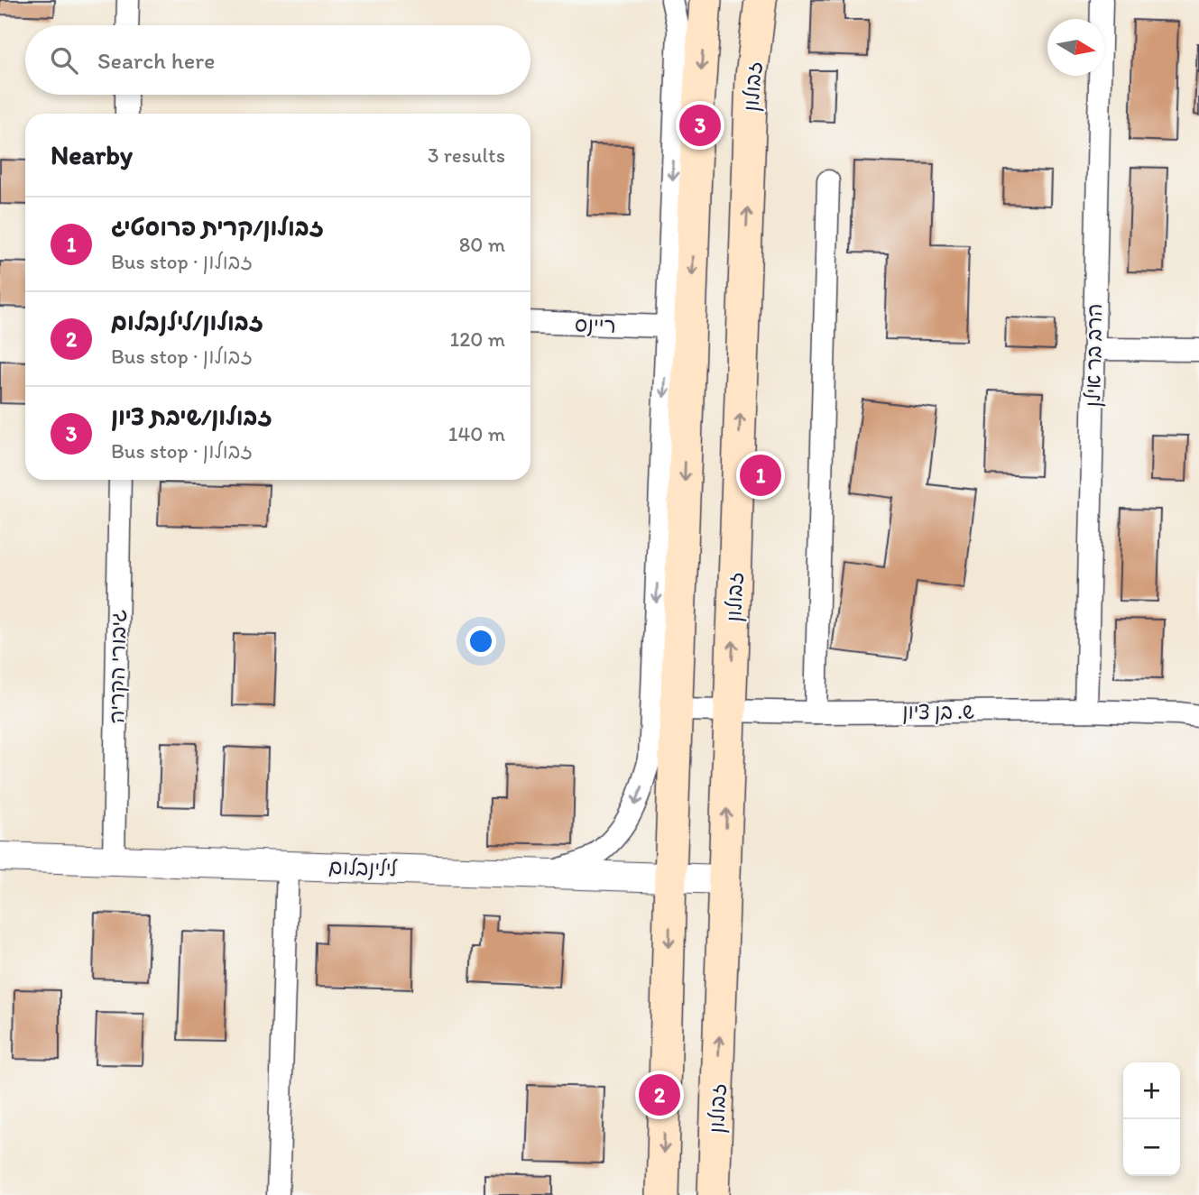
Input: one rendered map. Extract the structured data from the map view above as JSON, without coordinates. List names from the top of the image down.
{
  "streets": {
    "main road": ["זבולון"],
    "street": [
      "ריינס",
      "הרב בר אילן",
      "גיבורי הקריה",
      "ש. בן ציון",
      "לילינבלום"
    ]
  },
  "crossings": [
    ["זבולון", "ש. בן ציון"],
    ["זבולון", "לילינבלום"],
    ["הרב בר אילן", "ש. בן ציון"],
    ["גיבורי הקריה", "לילינבלום"]
  ],
  "north": "right",
  "page": {
    "search": "Search here",
    "pins": ["3", "1", "2"],
    "heading": ["Nearby", "3 results"],
    "list": [
      {
        "mark": "1",
        "name": "זבולון/קרית פרוסטיג",
        "note": "Bus stop · זבולון",
        "value": "80 m"
      },
      {
        "mark": "2",
        "name": "זבולון/לילנבלום",
        "note": "Bus stop · זבולון",
        "value": "120 m"
      },
      {
        "mark": "3",
        "name": "זבולון/שיבת ציון",
        "note": "Bus stop · זבולון",
        "value": "140 m"
      }
    ],
    "map_buttons": ["+", "−"]
  }
}
